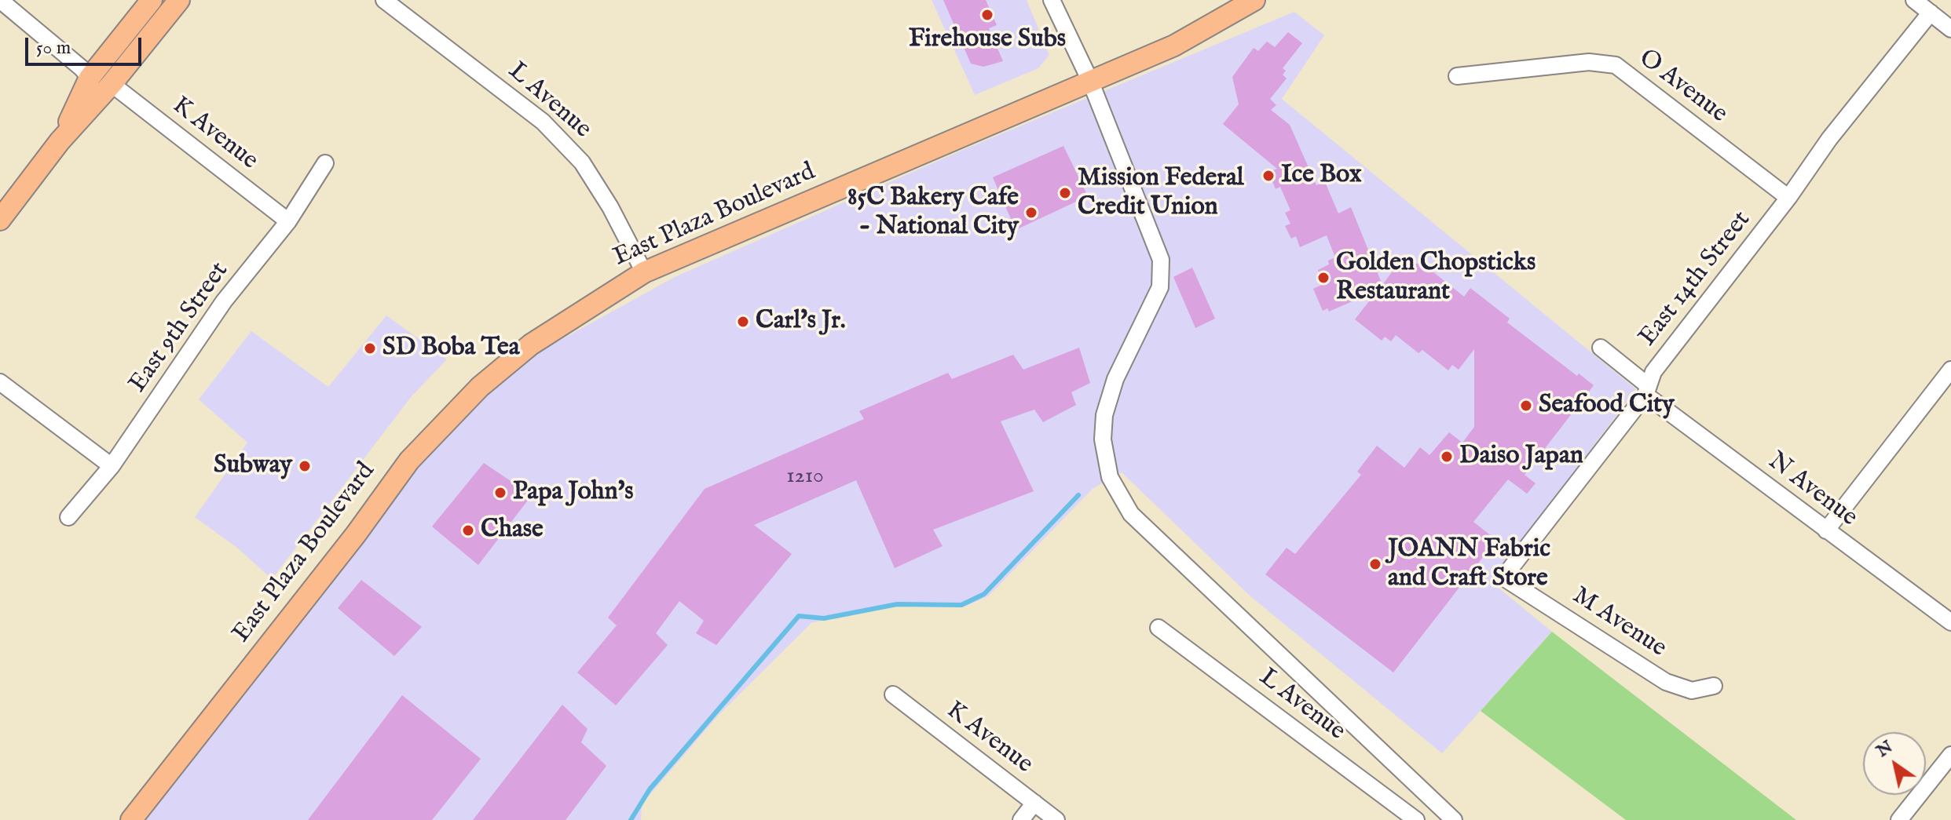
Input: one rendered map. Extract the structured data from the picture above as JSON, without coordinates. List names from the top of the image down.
{
  "streets": {
    "main road": ["East Plaza Boulevard"],
    "street": [
      "O Avenue",
      "L Avenue",
      "K Avenue",
      "East 14th Street",
      "East 9th Street",
      "N Avenue",
      "M Avenue"
    ]
  },
  "crossings": [
    ["O Avenue", "East 14th Street"],
    ["L Avenue", "East Plaza Boulevard"],
    ["K Avenue", "East 9th Street"],
    ["East 14th Street", "N Avenue"],
    ["East 14th Street", "M Avenue"]
  ],
  "places": [
    "Firehouse Subs",
    "Ice Box",
    "Mission Federal Credit Union",
    "85C Bakery Cafe - National City",
    "Golden Chopsticks Restaurant",
    "Carl's Jr.",
    "SD Boba Tea",
    "Seafood City",
    "Daiso Japan",
    "Subway",
    "Papa John's",
    "Chase",
    "JOANN Fabric and Craft Store"
  ],
  "house_numbers": ["1210"],
  "scale_bar": "50 m",
  "north": "top left"
}
